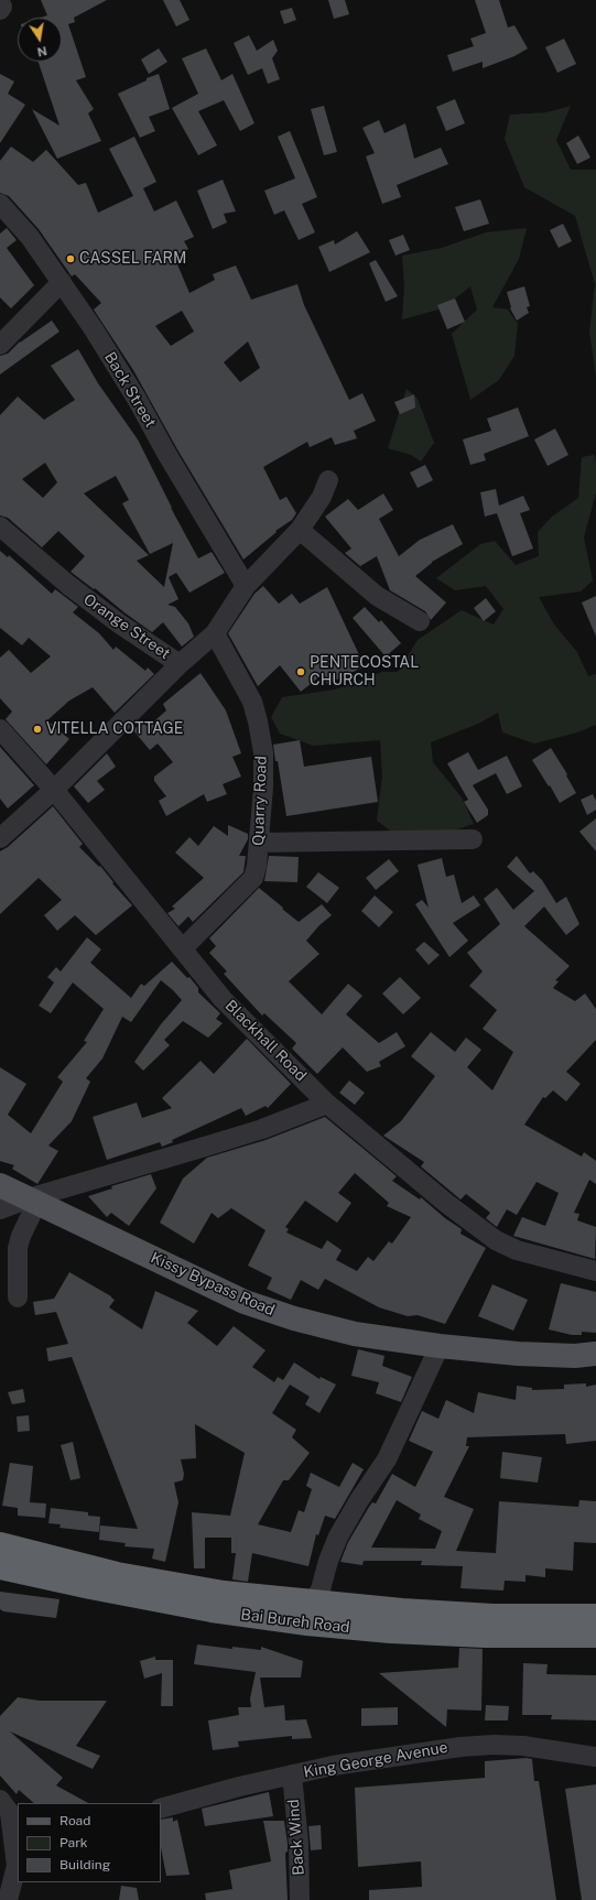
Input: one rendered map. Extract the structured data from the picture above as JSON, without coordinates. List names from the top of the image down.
{
  "streets": {
    "highway": ["Bai Bureh Road"],
    "main road": ["Kissy Bypass Road"],
    "street": [
      "Back Street",
      "Orange Street",
      "Quarry Road",
      "Blackhall Road",
      "King George Avenue",
      "Back Wind"
    ]
  },
  "crossings": [
    ["Orange Street", "Blackhall Road"],
    ["Quarry Road", "Blackhall Road"],
    ["King George Avenue", "Back Wind"]
  ],
  "places": ["CASSEL FARM", "PENTECOSTAL CHURCH", "VITELLA COTTAGE"],
  "legend": ["Road", "Park", "Building"],
  "north": "bottom"
}
